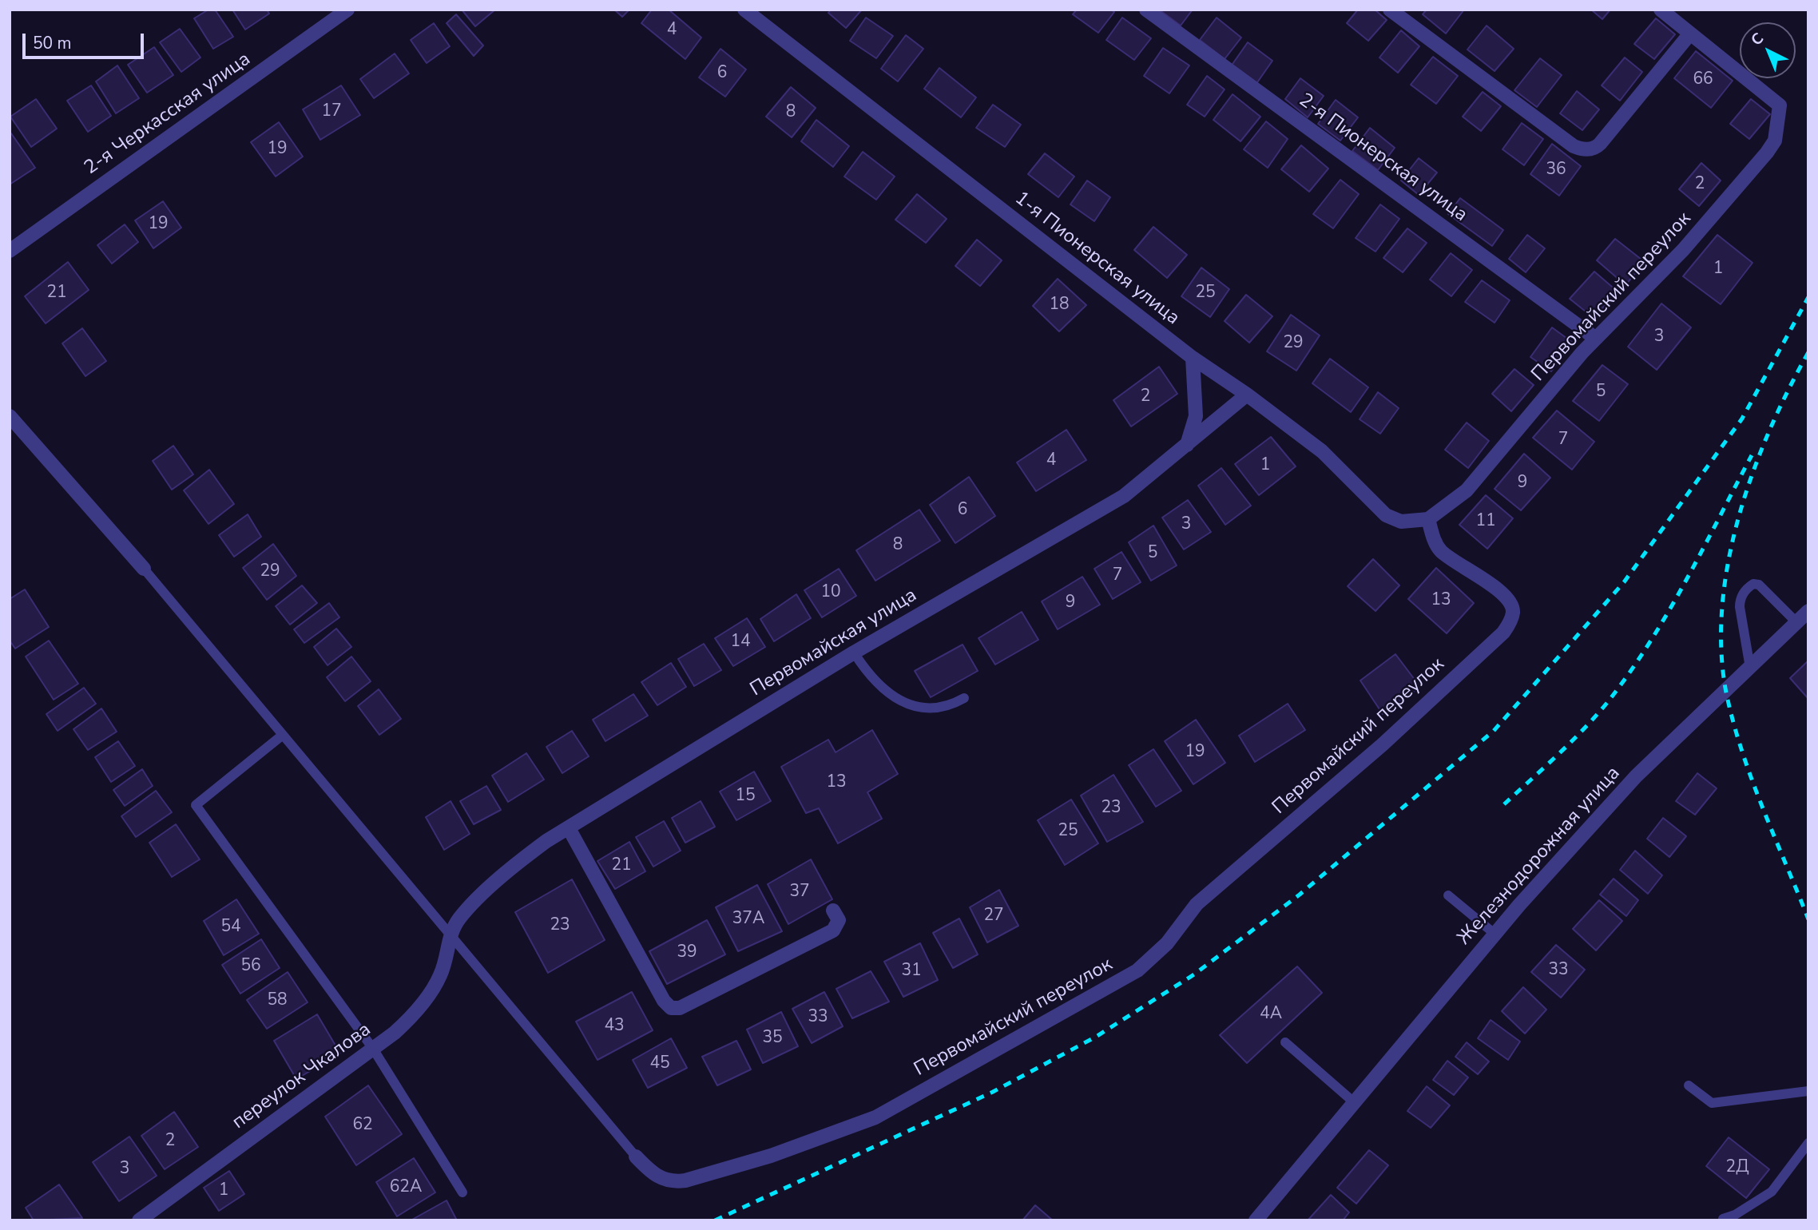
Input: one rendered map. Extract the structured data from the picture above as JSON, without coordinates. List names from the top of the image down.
{
  "streets": {
    "street": [
      "2-я Черкасская улица",
      "2-я Пионерская улица",
      "1-я Пионерская улица",
      "Первомайский переулок",
      "Первомайская улица",
      "Железнодорожная улица",
      "переулок Чкалова"
    ]
  },
  "crossings": [
    ["2-я Пионерская улица", "Первомайский переулок"],
    ["1-я Пионерская улица", "Первомайский переулок"],
    ["1-я Пионерская улица", "Первомайская улица"],
    ["Первомайская улица", "переулок Чкалова"]
  ],
  "house_numbers": [
    "4",
    "6",
    "66",
    "17",
    "8",
    "19",
    "36",
    "2",
    "19",
    "1",
    "21",
    "25",
    "18",
    "3",
    "29",
    "5",
    "2",
    "7",
    "4",
    "1",
    "9",
    "6",
    "11",
    "3",
    "8",
    "5",
    "29",
    "7",
    "10",
    "13",
    "9",
    "14",
    "19",
    "13",
    "15",
    "23",
    "25",
    "21",
    "37",
    "27",
    "37А",
    "23",
    "54",
    "39",
    "56",
    "33",
    "31",
    "58",
    "4А",
    "33",
    "43",
    "35",
    "45",
    "62",
    "2",
    "2Д",
    "3",
    "62А",
    "1"
  ],
  "scale_bar": "50 m",
  "north": "top left"
}
